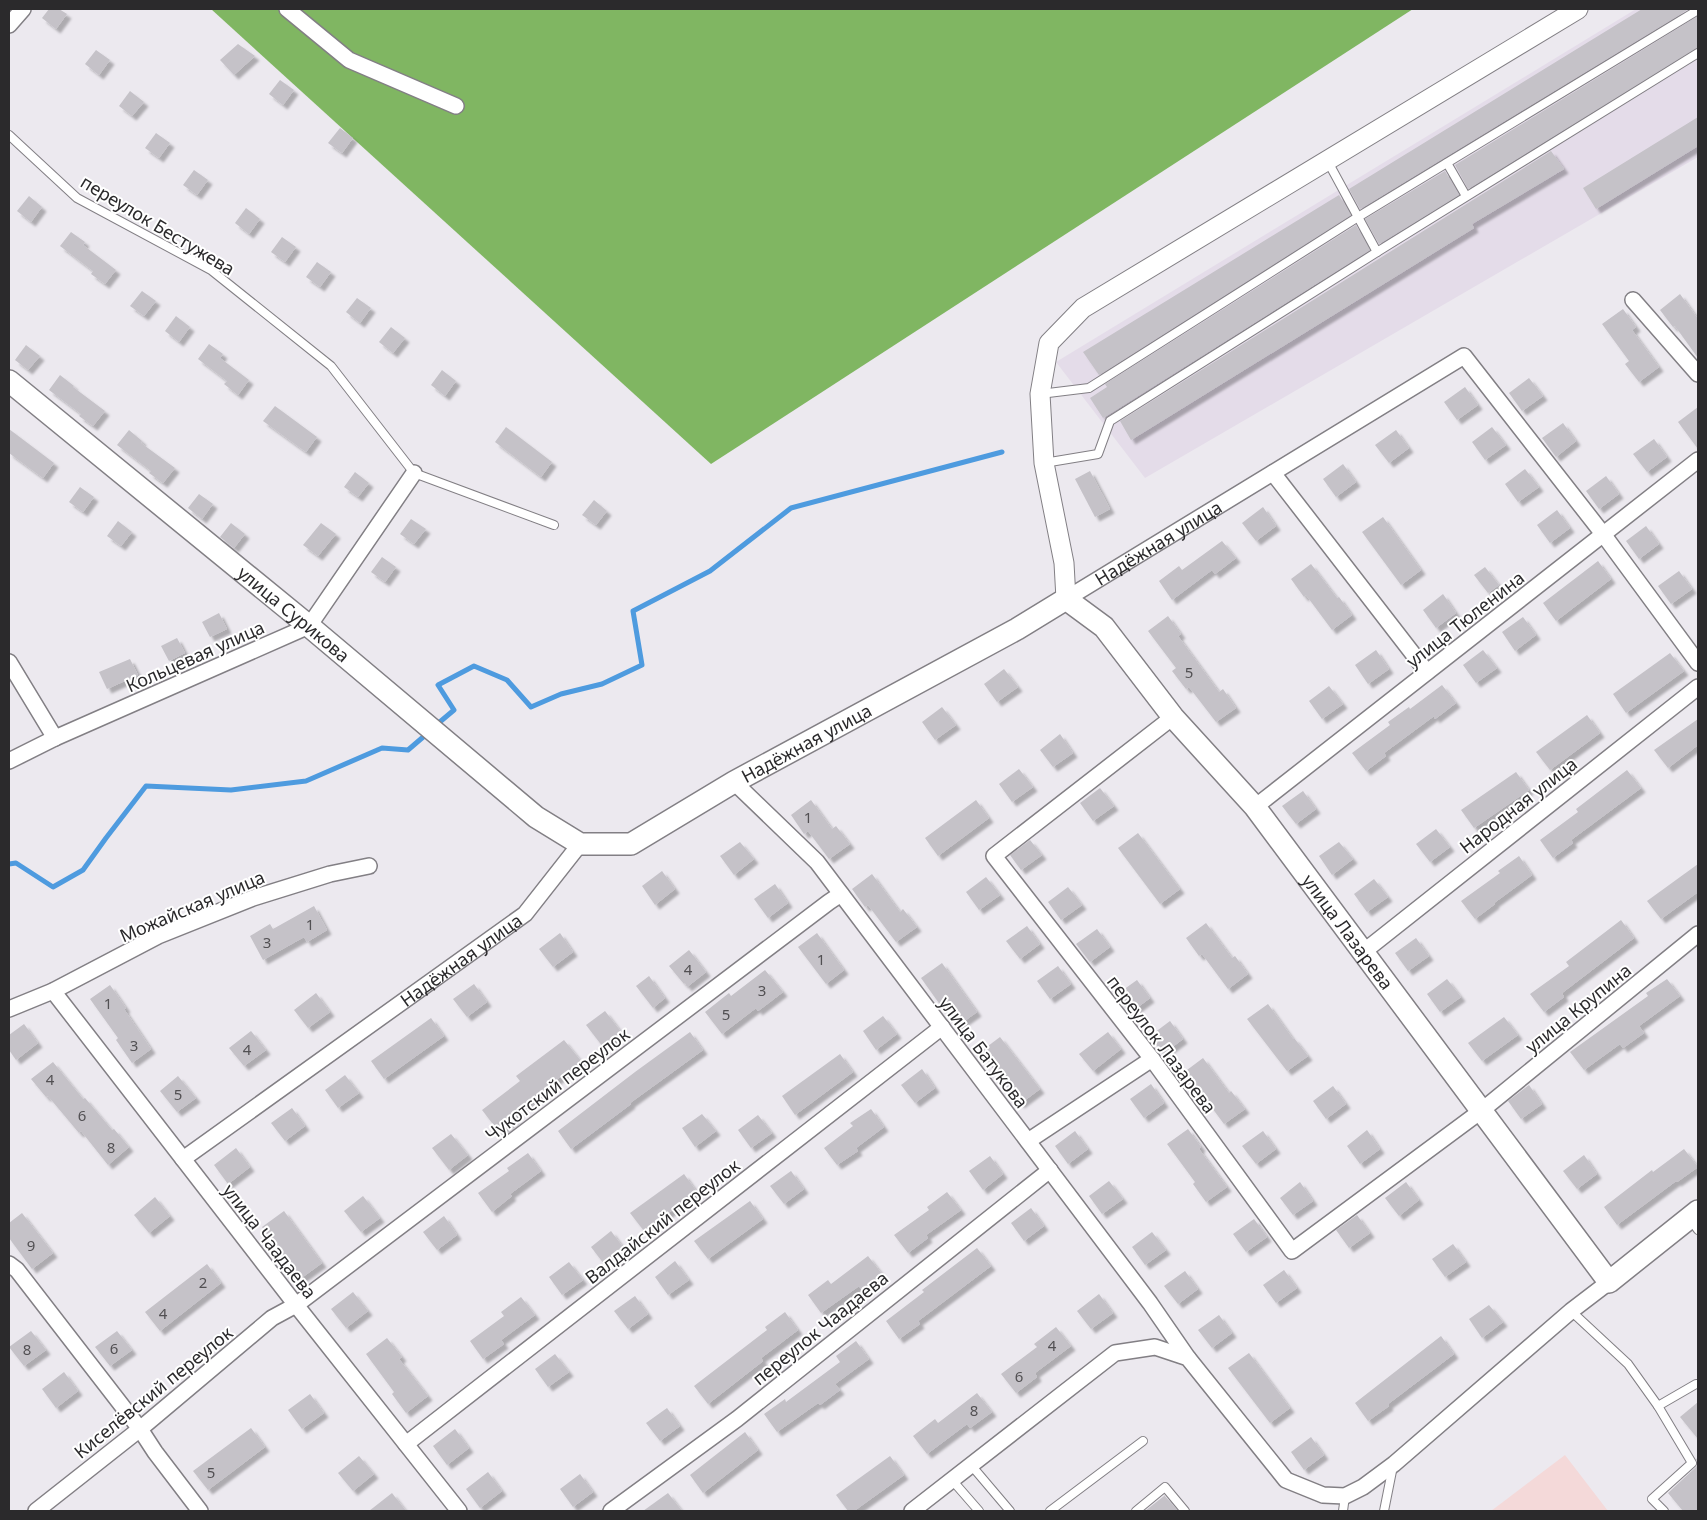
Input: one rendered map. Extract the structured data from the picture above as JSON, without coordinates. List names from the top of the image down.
{
  "streets": {
    "main road": ["Надёжная улица", "улица Сурикова", "улица Лазарева"],
    "street": [
      "улица Тюленина",
      "Кольцевая улица",
      "Народная улица",
      "Можайская улица",
      "улица Крупина",
      "переулок Лазарева",
      "улица Батукова",
      "Чукотский переулок",
      "Валдайский переулок",
      "улица Чаадаева",
      "переулок Чаадаева",
      "Киселёвский переулок"
    ],
    "lane": ["переулок Бестужева"]
  },
  "crossings": [
    ["Надёжная улица", "улица Сурикова"],
    ["Надёжная улица", "улица Тюленина"],
    ["Надёжная улица", "улица Лазарева"],
    ["Надёжная улица", "улица Батукова"],
    ["Надёжная улица", "улица Чаадаева"],
    ["улица Сурикова", "Кольцевая улица"],
    ["улица Тюленина", "улица Лазарева"],
    ["Народная улица", "улица Лазарева"],
    ["Можайская улица", "улица Чаадаева"],
    ["улица Лазарева", "улица Крупина"],
    ["улица Лазарева", "переулок Лазарева"],
    ["улица Крупина", "переулок Лазарева"],
    ["улица Батукова", "Чукотский переулок"],
    ["улица Батукова", "Валдайский переулок"],
    ["улица Батукова", "переулок Чаадаева"],
    ["Чукотский переулок", "улица Чаадаева"],
    ["Чукотский переулок", "Киселёвский переулок"],
    ["Валдайский переулок", "улица Чаадаева"],
    ["улица Чаадаева", "Киселёвский переулок"]
  ],
  "house_numbers": [
    "5",
    "1",
    "1",
    "3",
    "1",
    "4",
    "3",
    "1",
    "5",
    "3",
    "4",
    "4",
    "5",
    "6",
    "8",
    "9",
    "2",
    "4",
    "4",
    "6",
    "8",
    "6",
    "8",
    "5"
  ]
}
